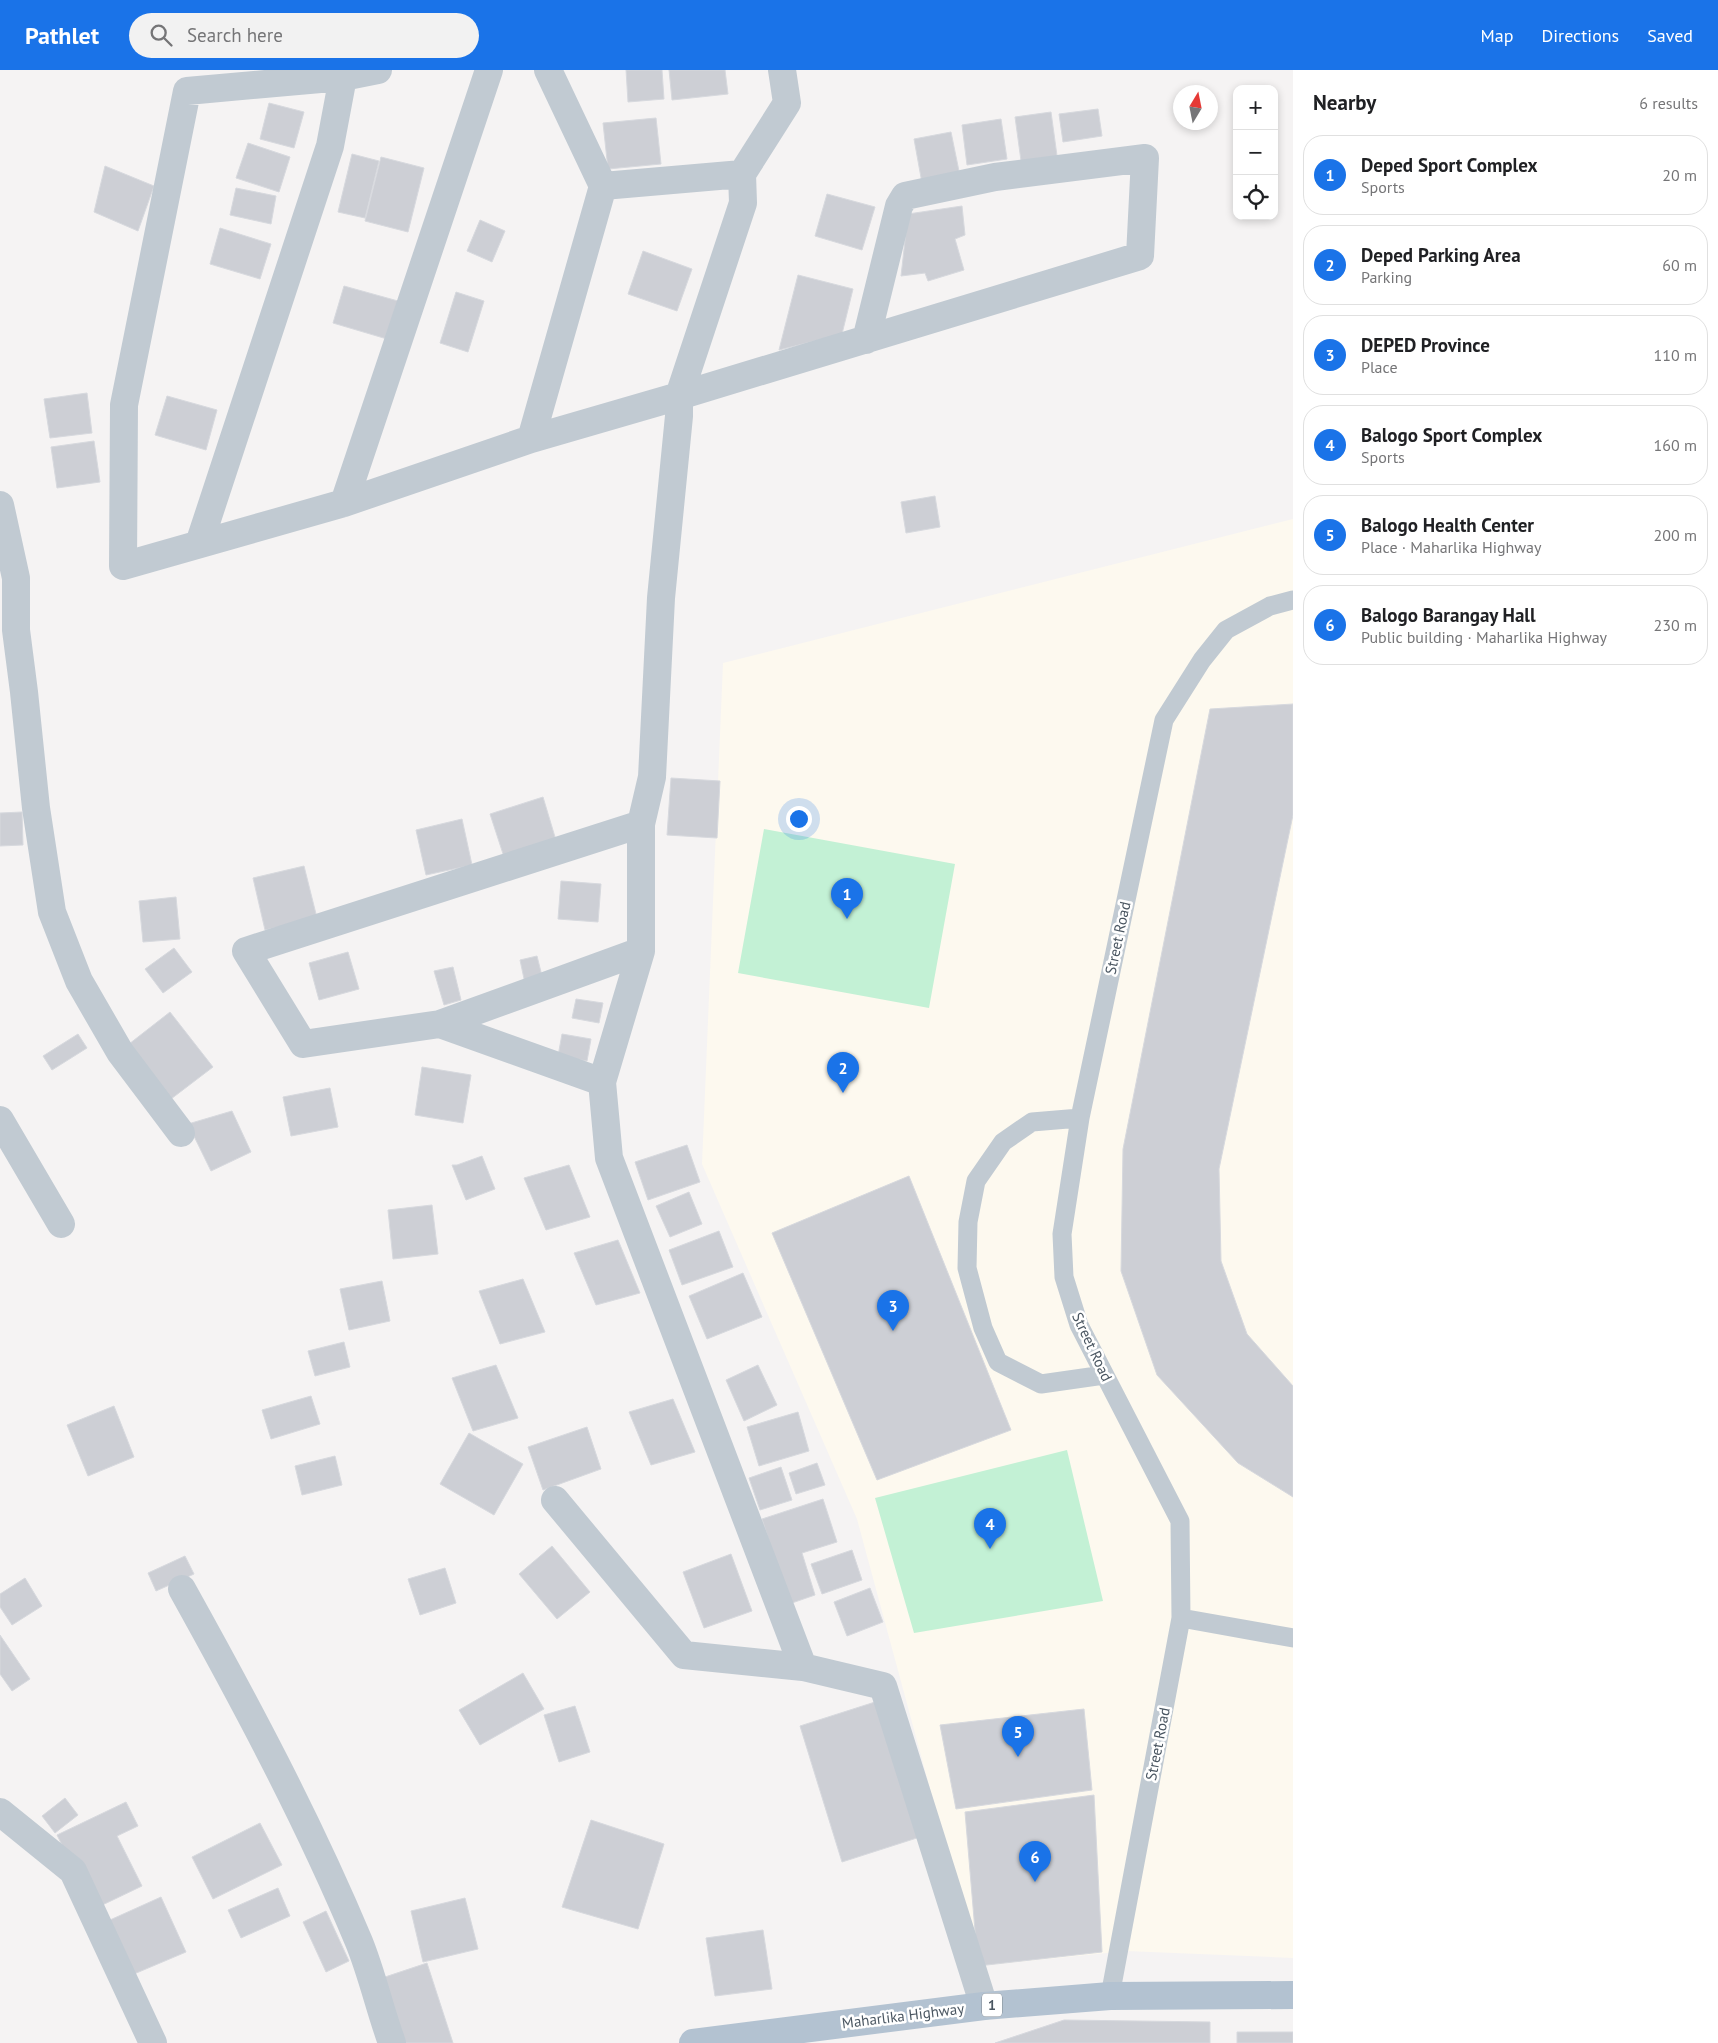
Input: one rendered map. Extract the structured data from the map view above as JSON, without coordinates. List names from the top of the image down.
{
  "streets": {
    "main road": ["1", "Maharlika Highway"],
    "lane": ["Street Road"]
  },
  "crossings": [
    ["Street Road", "Maharlika Highway"]
  ],
  "north": "top",
  "page": {
    "header": "Pathlet",
    "search": "Search here",
    "nav": ["Map", "Directions", "Saved"],
    "heading": ["Nearby", "6 results"],
    "map_buttons": ["+", "−"],
    "list": [
      {
        "mark": "1",
        "name": "Deped Sport Complex",
        "note": "Sports",
        "value": "20 m"
      },
      {
        "mark": "2",
        "name": "Deped Parking Area",
        "note": "Parking",
        "value": "60 m"
      },
      {
        "mark": "3",
        "name": "DEPED Province",
        "note": "Place",
        "value": "110 m"
      },
      {
        "mark": "4",
        "name": "Balogo Sport Complex",
        "note": "Sports",
        "value": "160 m"
      },
      {
        "mark": "5",
        "name": "Balogo Health Center",
        "note": "Place · Maharlika Highway",
        "value": "200 m"
      },
      {
        "mark": "6",
        "name": "Balogo Barangay Hall",
        "note": "Public building · Maharlika Highway",
        "value": "230 m"
      }
    ],
    "pins": [
      "1",
      "2",
      "3",
      "4",
      "5",
      "6"
    ]
  }
}
